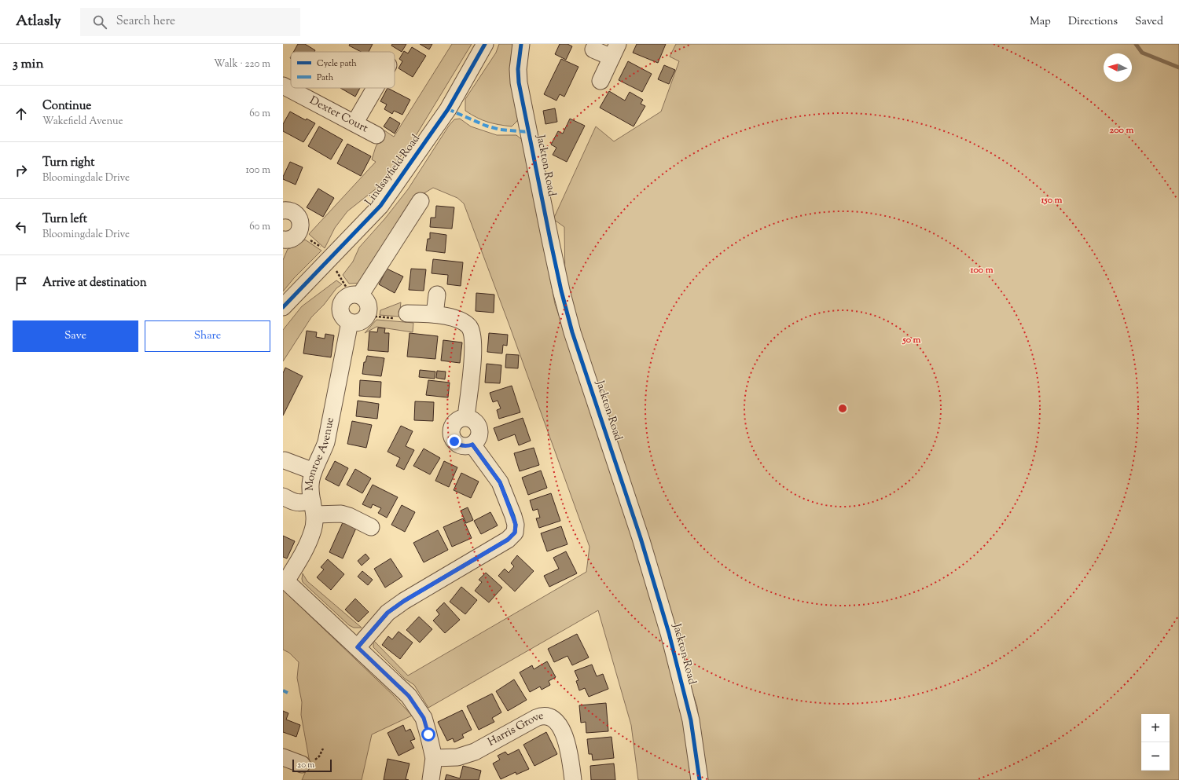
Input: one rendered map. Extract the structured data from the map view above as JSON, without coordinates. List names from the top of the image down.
{
  "streets": {
    "street": [
      "Dexter Court",
      "Jackton Road",
      "Lindsayfield Road",
      "Monroe Avenue",
      "Harris Grove"
    ]
  },
  "legend": ["Cycle path", "Path"],
  "scale_bar": "20 m",
  "north": "left",
  "page": {
    "header": "Atlasly",
    "search": "Search here",
    "nav": ["Map", "Directions", "Saved"],
    "heading": ["3 min", "Walk · 220 m"],
    "list": [
      ["Continue", "Wakefield Avenue", "60 m"],
      ["Turn right", "Bloomingdale Drive", "100 m"],
      ["Turn left", "Bloomingdale Drive", "60 m"],
      "Arrive at destination"
    ],
    "buttons": ["Save", "Share"],
    "map_buttons": ["+", "−"],
    "scale": "20 m"
  },
  "rings": [
    "200 m",
    "150 m",
    "100 m",
    "50 m"
  ]
}
